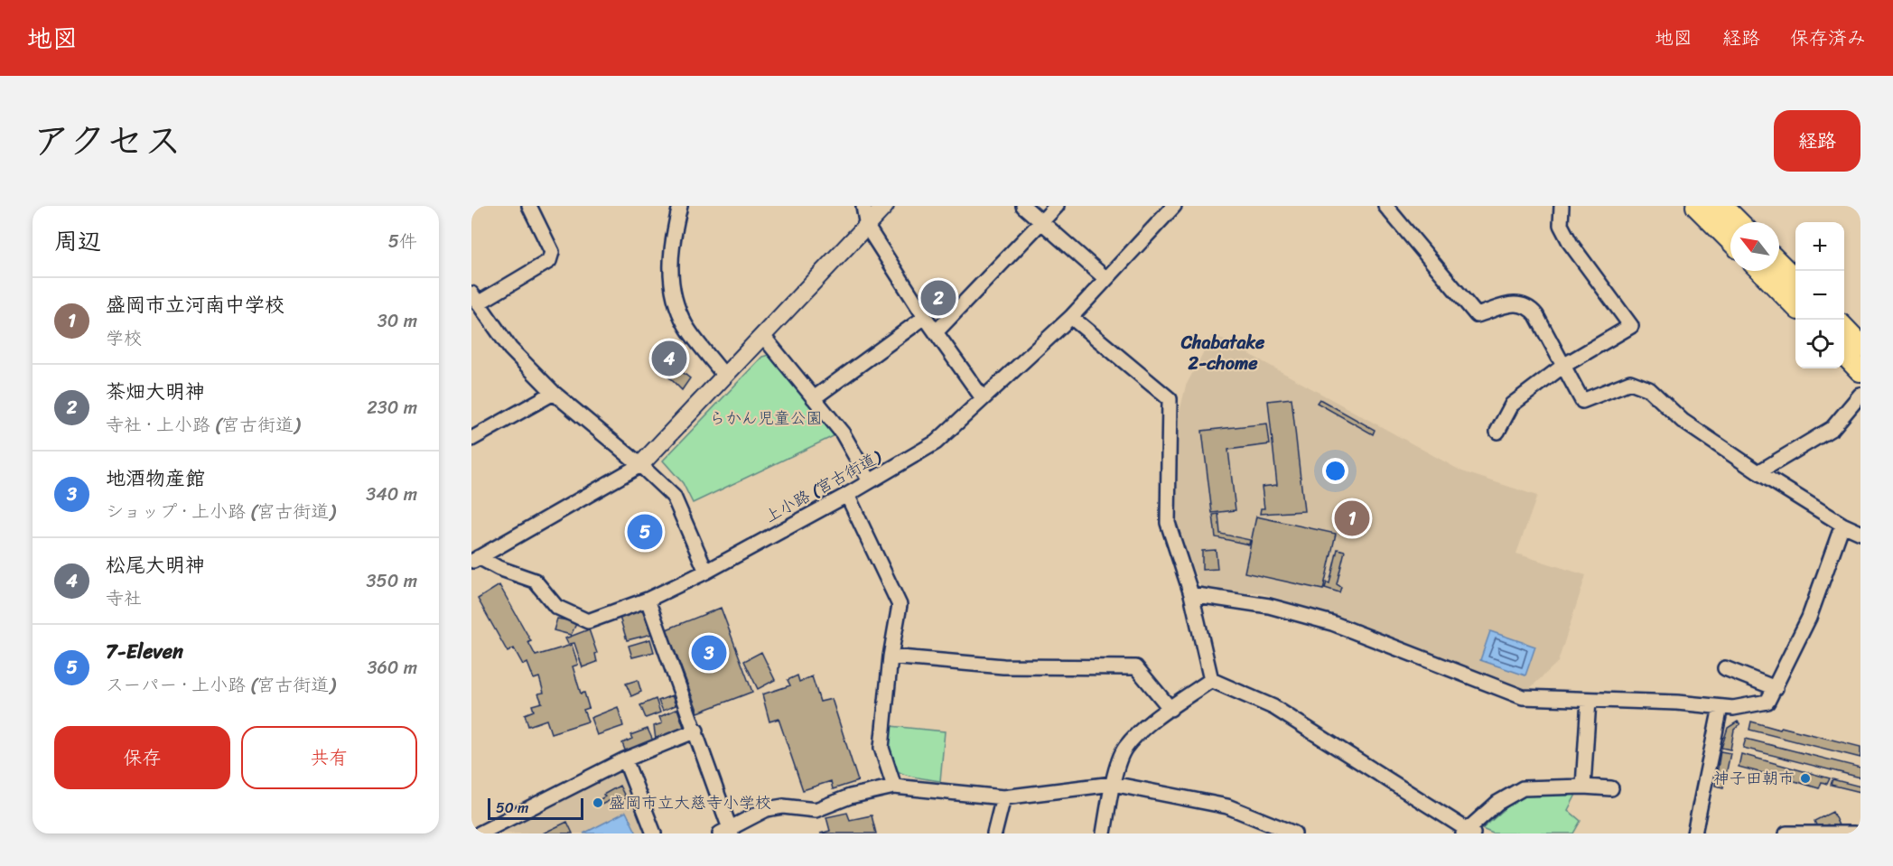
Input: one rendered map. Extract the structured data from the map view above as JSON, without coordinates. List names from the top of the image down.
{
  "streets": {
    "street": ["上小路 (宮古街道)"]
  },
  "districts": ["Chabatake 2-chome"],
  "parks": ["らかん児童公園"],
  "places": ["神子田朝市", "盛岡市立大慈寺小学校"],
  "scale_bar": "50 m",
  "north": "top left",
  "page": {
    "header": "地図",
    "nav": ["地図", "経路", "保存済み"],
    "title": "アクセス",
    "buttons": [
      "経路",
      ["保存", "共有"]
    ],
    "heading": ["周辺", "5件"],
    "map_buttons": ["+", "−"],
    "list": [
      {
        "mark": "1",
        "name": "盛岡市立河南中学校",
        "note": "学校",
        "value": "30 m"
      },
      {
        "mark": "2",
        "name": "茶畑大明神",
        "note": "寺社 · 上小路 (宮古街道)",
        "value": "230 m"
      },
      {
        "mark": "3",
        "name": "地酒物産館",
        "note": "ショップ · 上小路 (宮古街道)",
        "value": "340 m"
      },
      {
        "mark": "4",
        "name": "松尾大明神",
        "note": "寺社",
        "value": "350 m"
      },
      {
        "mark": "5",
        "name": "7-Eleven",
        "note": "スーパー · 上小路 (宮古街道)",
        "value": "360 m"
      }
    ],
    "pins": [
      "2",
      "4",
      "1",
      "5",
      "3"
    ],
    "scale": "50 m"
  }
}
